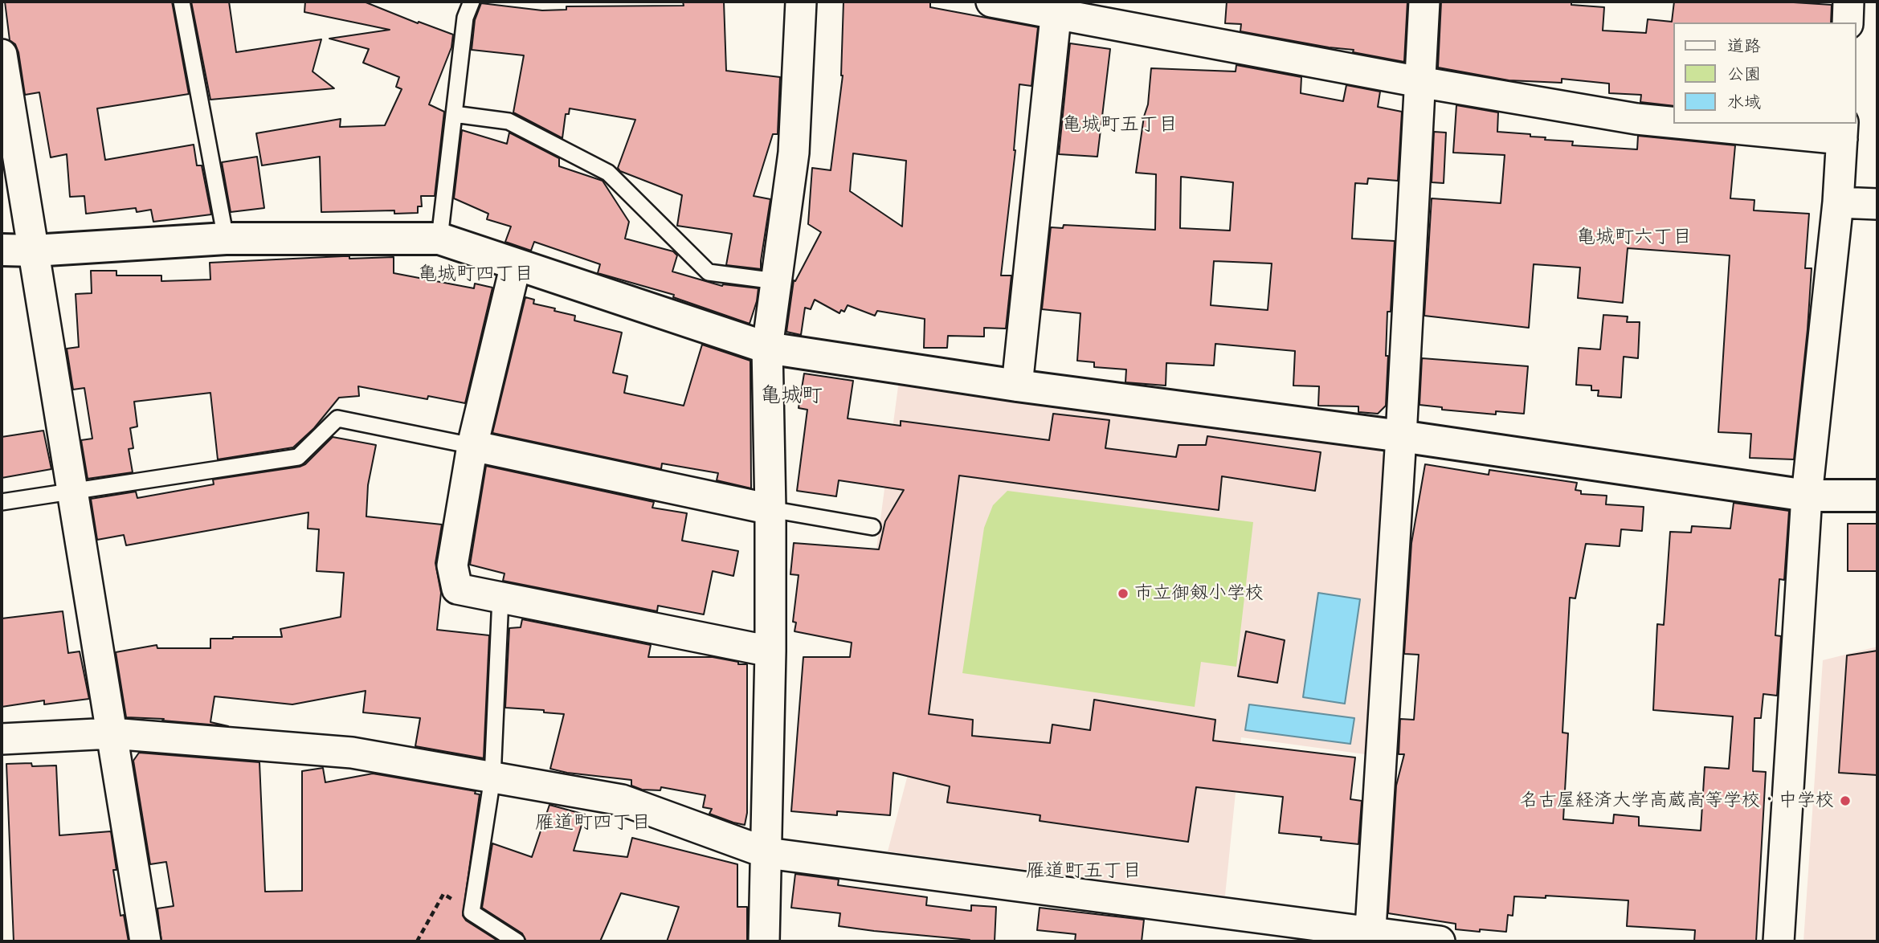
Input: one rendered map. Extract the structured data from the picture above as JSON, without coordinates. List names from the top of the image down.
{
  "districts": [
    "亀城町五丁目",
    "亀城町六丁目",
    "亀城町四丁目",
    "亀城町",
    "雁道町四丁目",
    "雁道町五丁目"
  ],
  "places": ["市立御剱小学校", "名古屋経済大学高蔵高等学校・中学校"],
  "legend": ["道路", "公園", "水域"]
}
